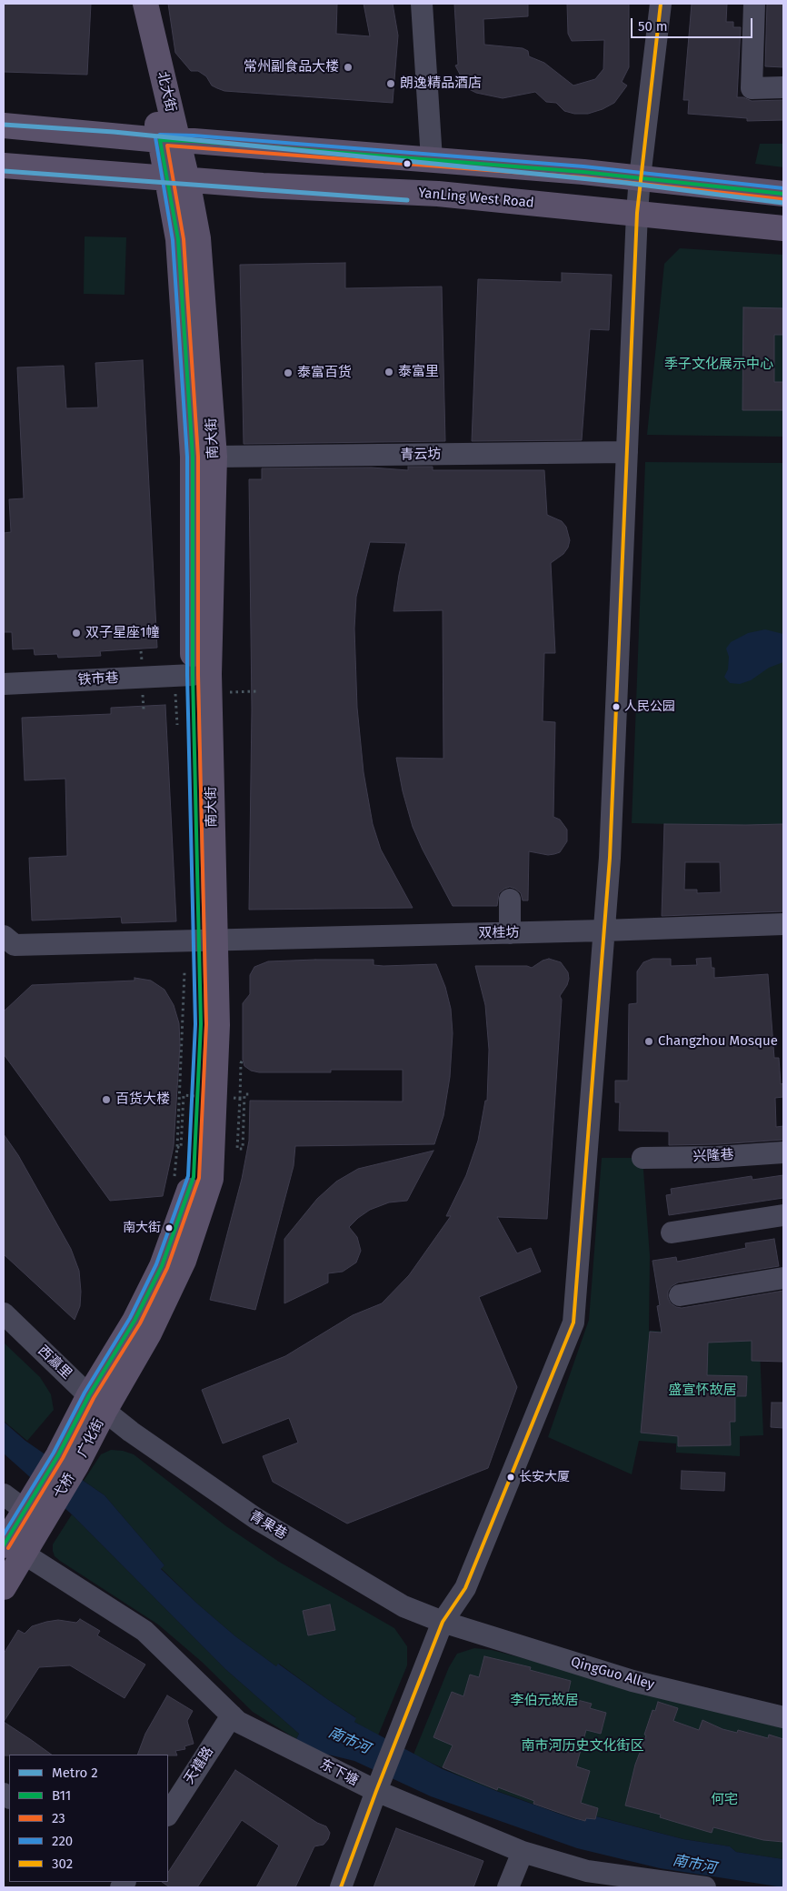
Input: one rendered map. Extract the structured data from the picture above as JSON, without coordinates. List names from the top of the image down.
{
  "streets": {
    "main road": [
      "北大街",
      "YanLing West Road",
      "南大街",
      "广化街",
      "弋桥"
    ],
    "street": [
      "青云坊",
      "铁市巷",
      "双桂坊",
      "兴隆巷",
      "西瀛里",
      "青果巷",
      "QingGuo Alley",
      "天禧路",
      "东下塘"
    ]
  },
  "crossings": [
    ["北大街", "YanLing West Road"],
    ["北大街", "南大街"],
    ["YanLing West Road", "南大街"],
    ["南大街", "青云坊"],
    ["南大街", "铁市巷"],
    ["南大街", "双桂坊"],
    ["南大街", "西瀛里"],
    ["南大街", "广化街"],
    ["南大街", "青果巷"],
    ["西瀛里", "广化街"],
    ["西瀛里", "青果巷"],
    ["广化街", "弋桥"],
    ["广化街", "青果巷"],
    ["弋桥", "东下塘"],
    ["青果巷", "QingGuo Alley"],
    ["天禧路", "东下塘"]
  ],
  "water": ["南市河"],
  "parks": [
    "季子文化展示中心",
    "盛宣怀故居",
    "李伯元故居",
    "南市河历史文化街区",
    "何宅"
  ],
  "places": [
    "常州副食品大楼",
    "朗逸精品酒店",
    "泰富里",
    "泰富百货",
    "双子星座1幢",
    "人民公园",
    "Changzhou Mosque",
    "百货大楼",
    "南大街",
    "长安大厦"
  ],
  "lines": [
    "transit line 302",
    "metro line 2",
    "transit line 220",
    "transit line B11",
    "transit line 23"
  ],
  "legend": [
    "Metro 2",
    "B11",
    "23",
    "220",
    "302"
  ],
  "scale_bar": "50 m"
}
